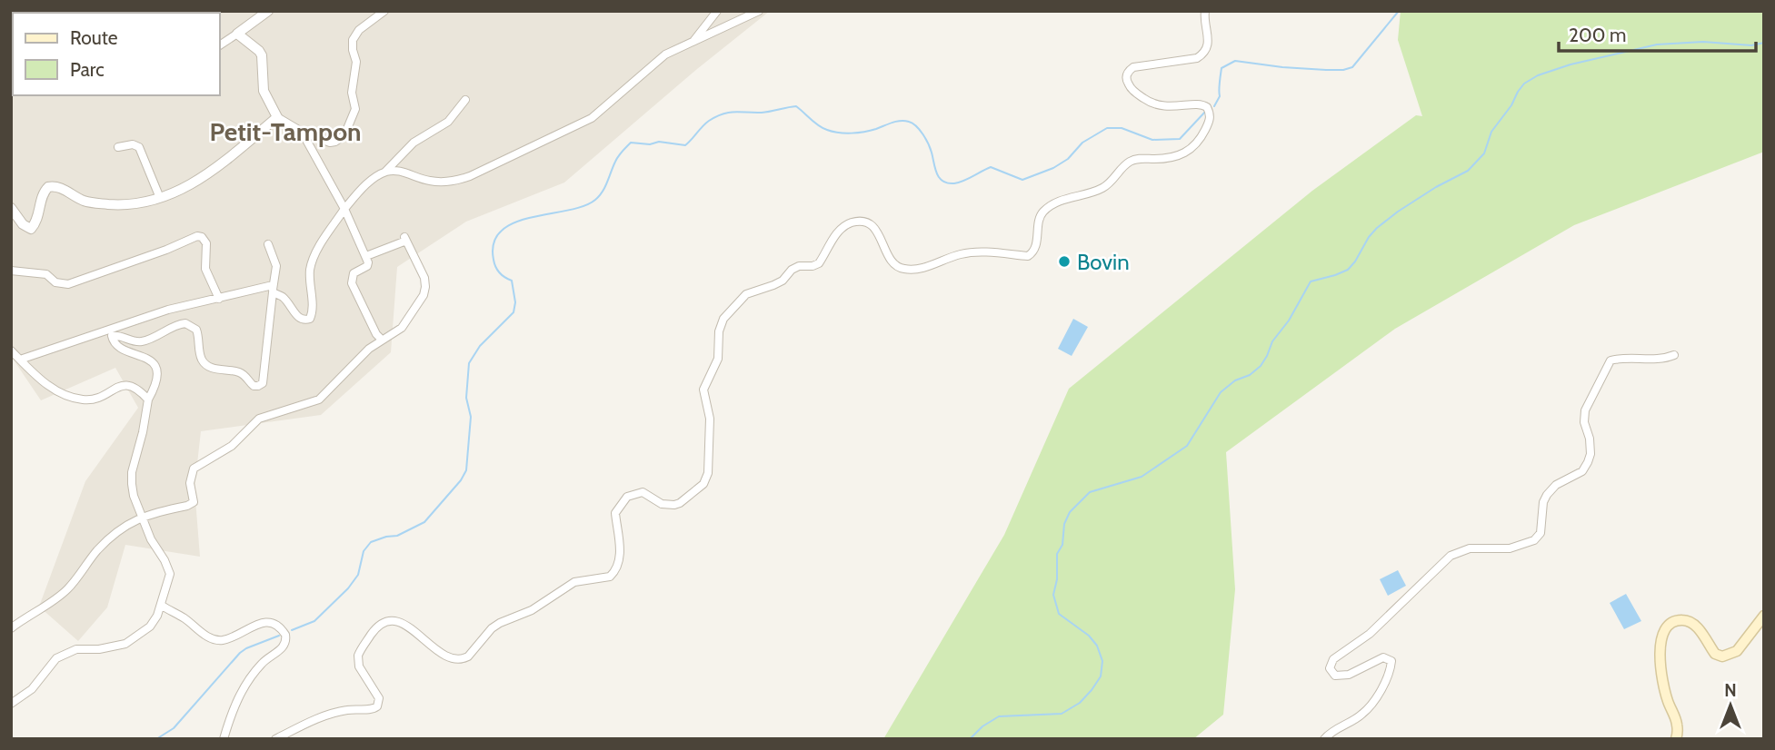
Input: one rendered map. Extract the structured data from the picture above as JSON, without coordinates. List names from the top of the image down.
{
  "districts": ["Petit-Tampon"],
  "places": ["Bovin"],
  "legend": ["Route", "Parc"],
  "scale_bar": "200 m",
  "north": "top"
}
